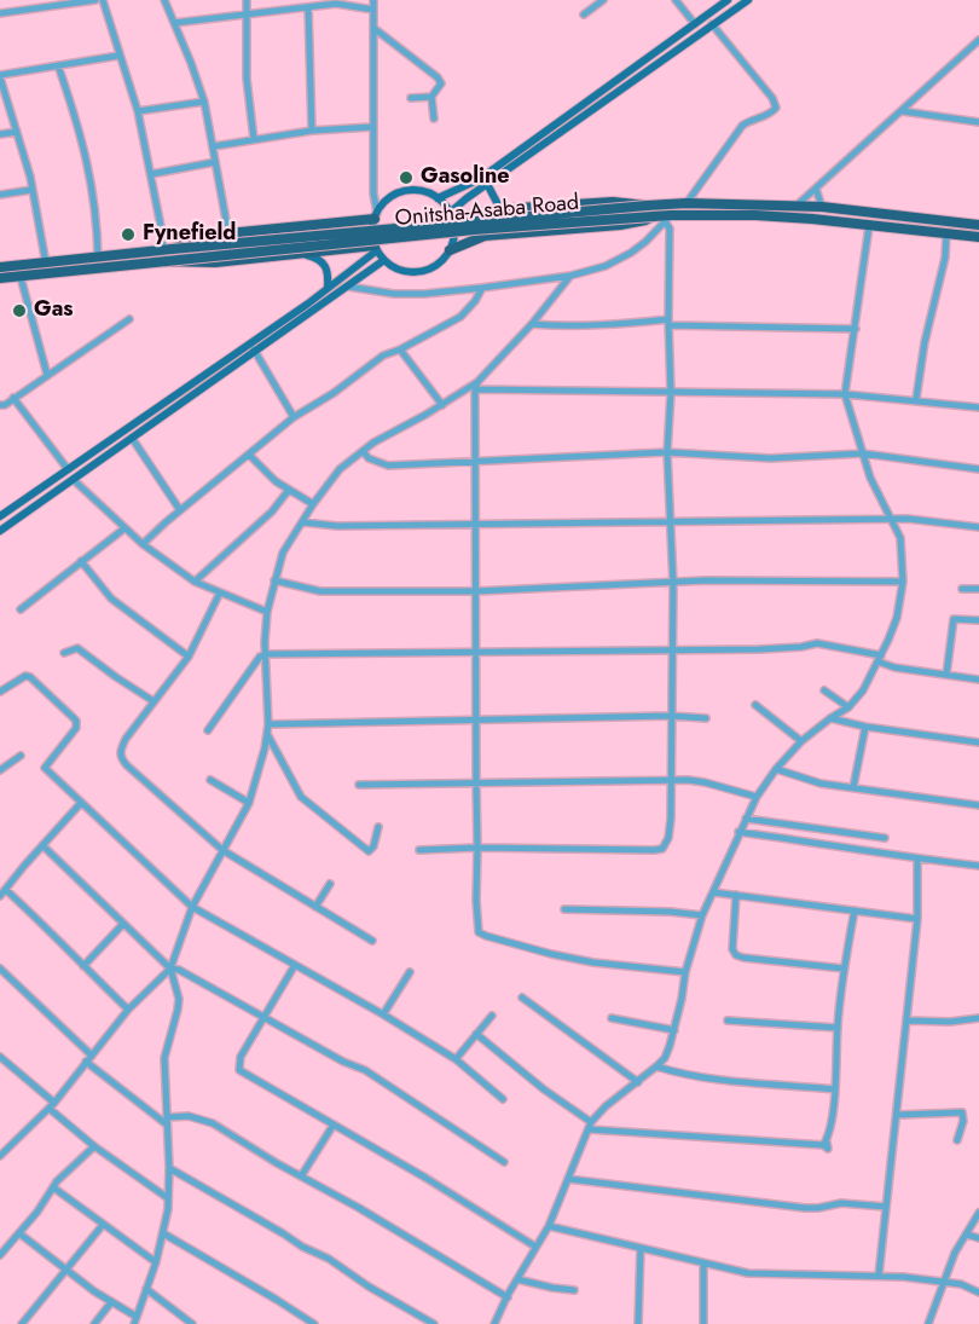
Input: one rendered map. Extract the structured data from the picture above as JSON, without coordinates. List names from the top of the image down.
{
  "streets": {
    "highway": ["Onitsha-Asaba Road"]
  },
  "places": ["Gasoline", "Fynefield", "Gas"]
}
